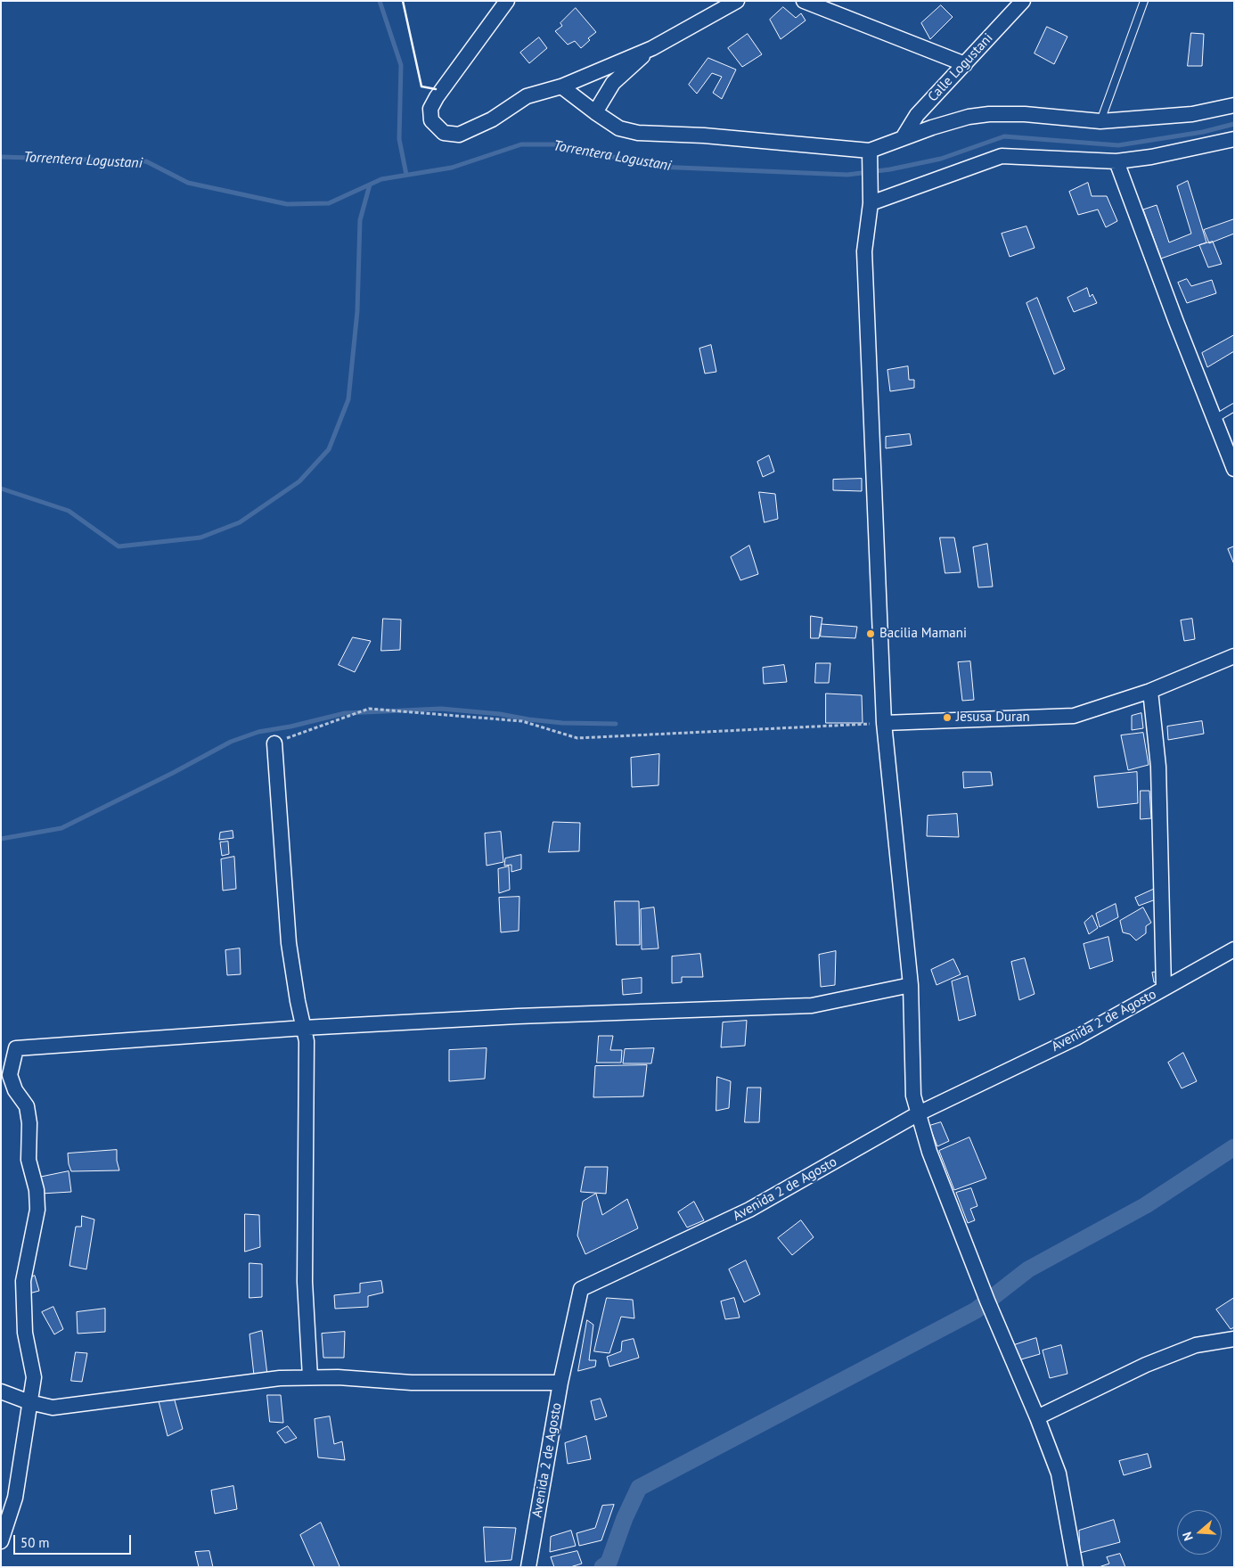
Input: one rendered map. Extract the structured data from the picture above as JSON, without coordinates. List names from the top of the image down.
{
  "streets": {
    "street": ["Calle Logustani", "Avenida 2 de Agosto"]
  },
  "water": ["Torrentera Logustani"],
  "places": ["Bacilia Mamani", "Jesusa Duran"],
  "scale_bar": "50 m",
  "north": "left"
}
